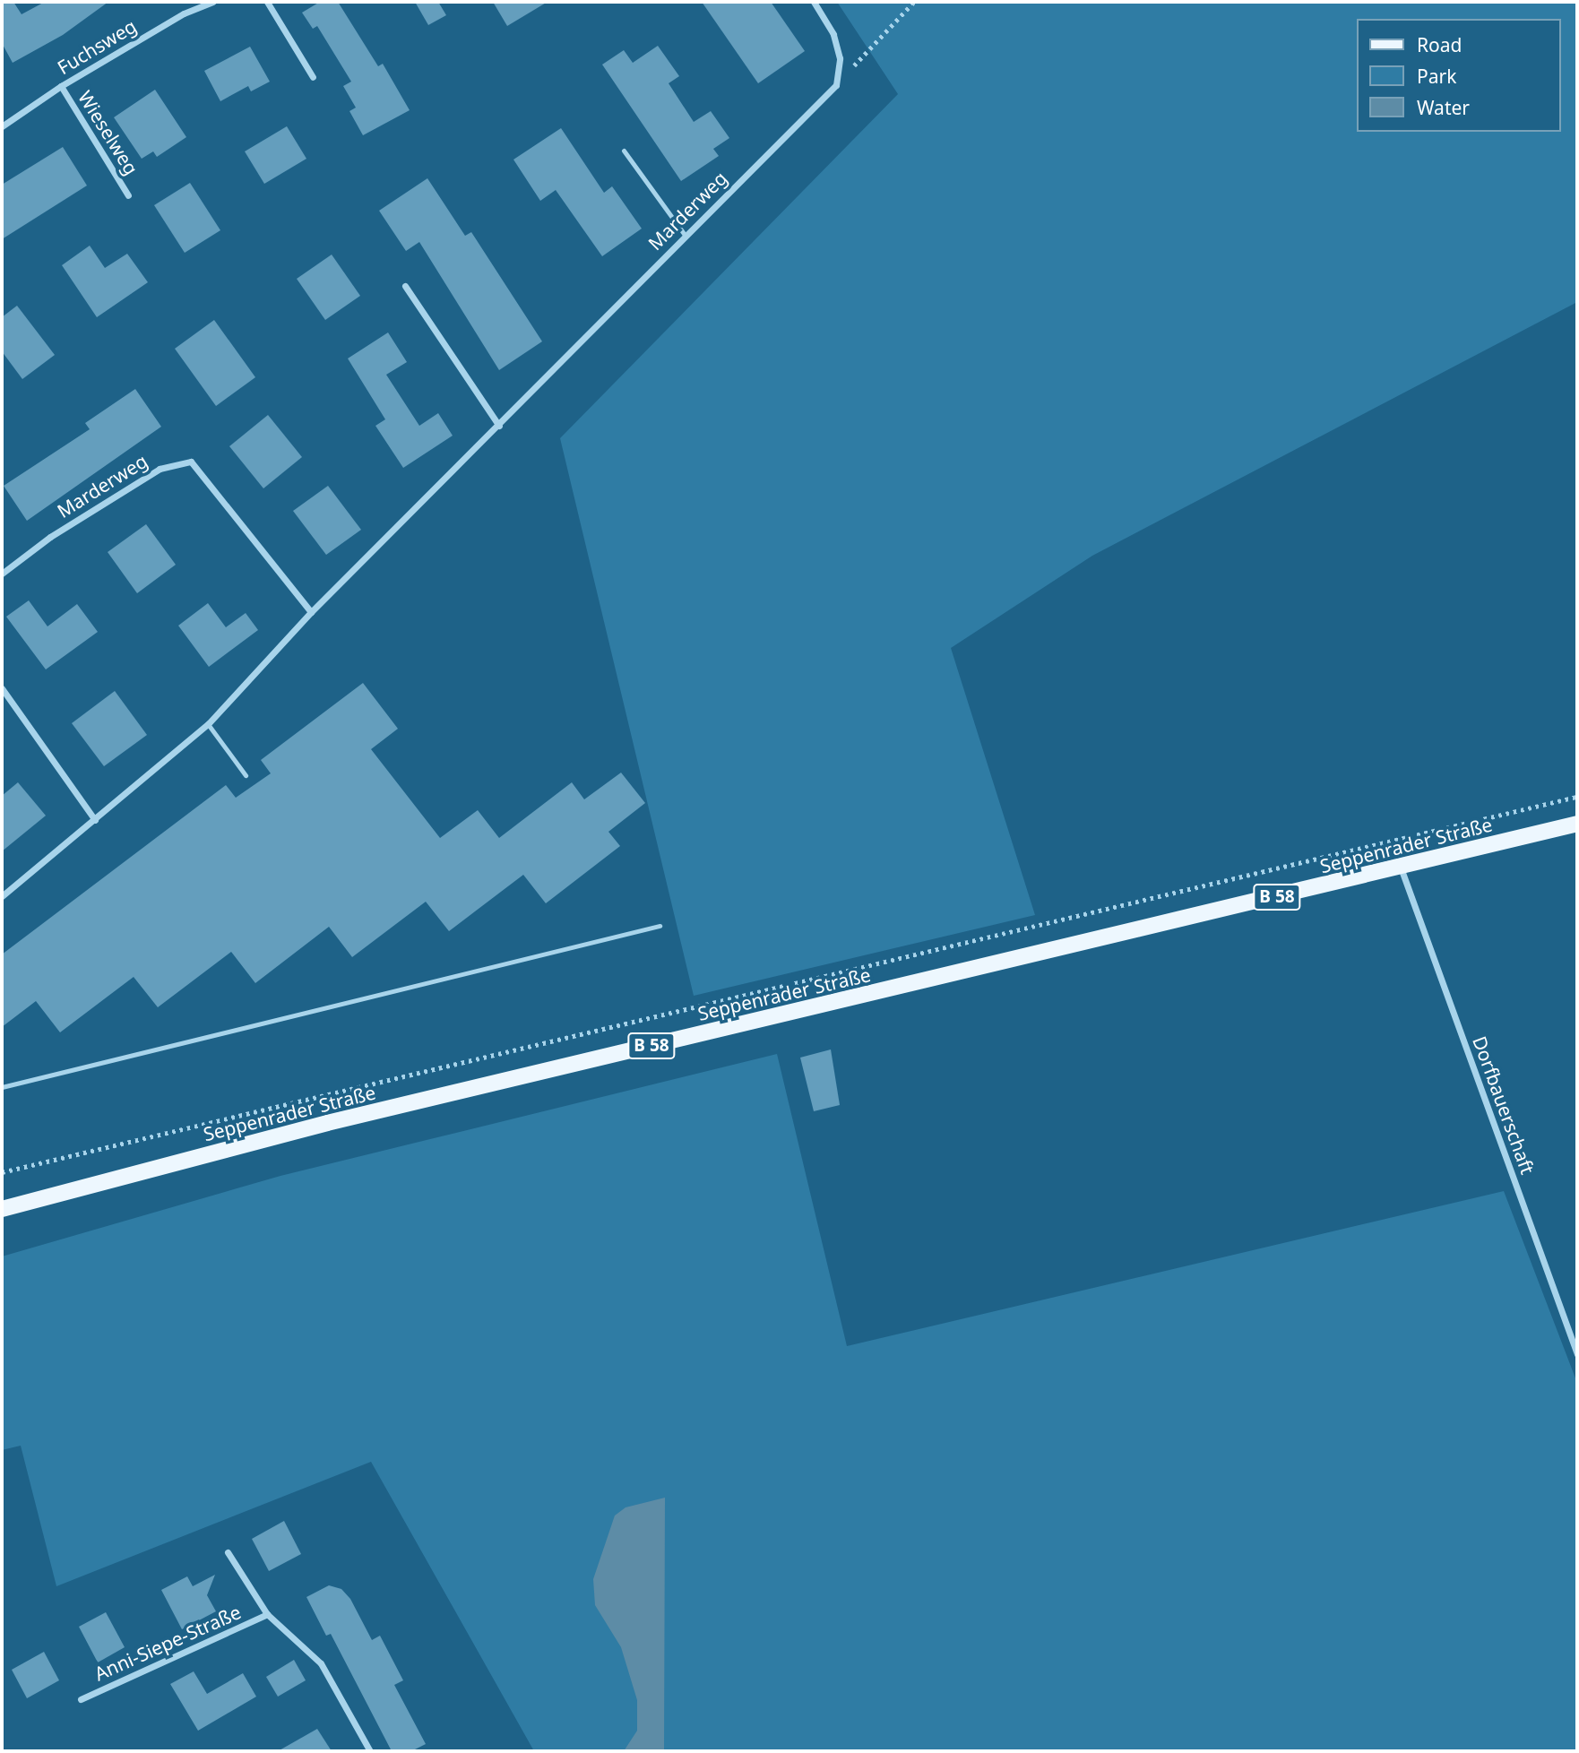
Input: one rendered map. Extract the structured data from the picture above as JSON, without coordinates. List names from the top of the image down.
{
  "streets": {
    "main road": ["Seppenrader Straße", "B 58"],
    "street": [
      "Fuchsweg",
      "Wieselweg",
      "Marderweg",
      "Dorfbauerschaft",
      "Anni-Siepe-Straße"
    ]
  },
  "crossings": [
    ["Fuchsweg", "Wieselweg"],
    ["Seppenrader Straße", "Dorfbauerschaft"]
  ],
  "legend": ["Road", "Park", "Water"]
}
